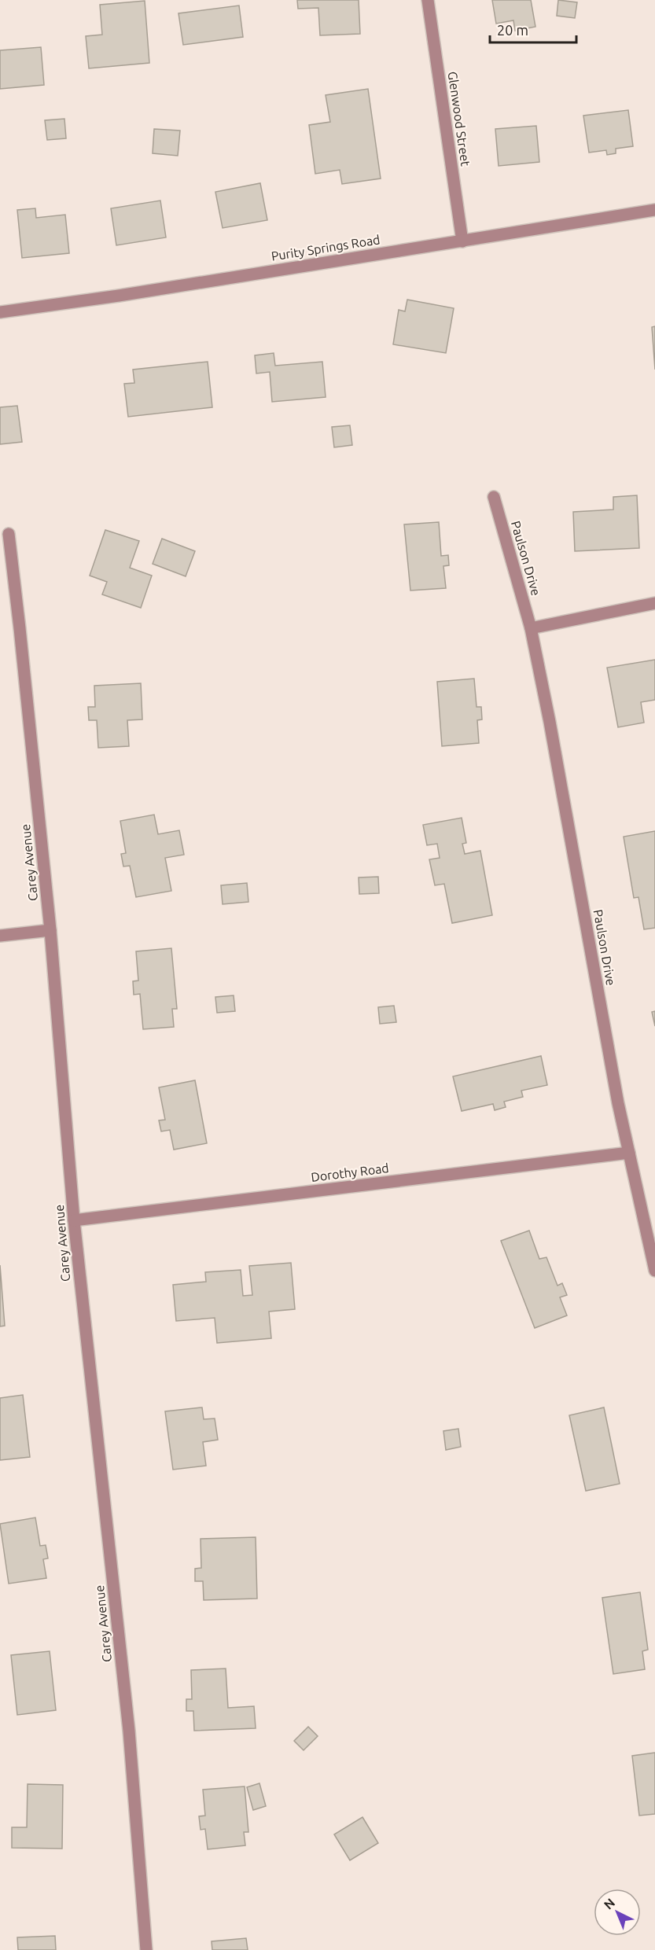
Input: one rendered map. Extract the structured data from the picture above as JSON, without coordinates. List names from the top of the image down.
{
  "streets": {
    "street": [
      "Glenwood Street",
      "Purity Springs Road",
      "Paulson Drive",
      "Carey Avenue",
      "Dorothy Road"
    ]
  },
  "crossings": [
    ["Glenwood Street", "Purity Springs Road"],
    ["Paulson Drive", "Dorothy Road"],
    ["Carey Avenue", "Dorothy Road"]
  ],
  "scale_bar": "20 m",
  "north": "top left"
}
